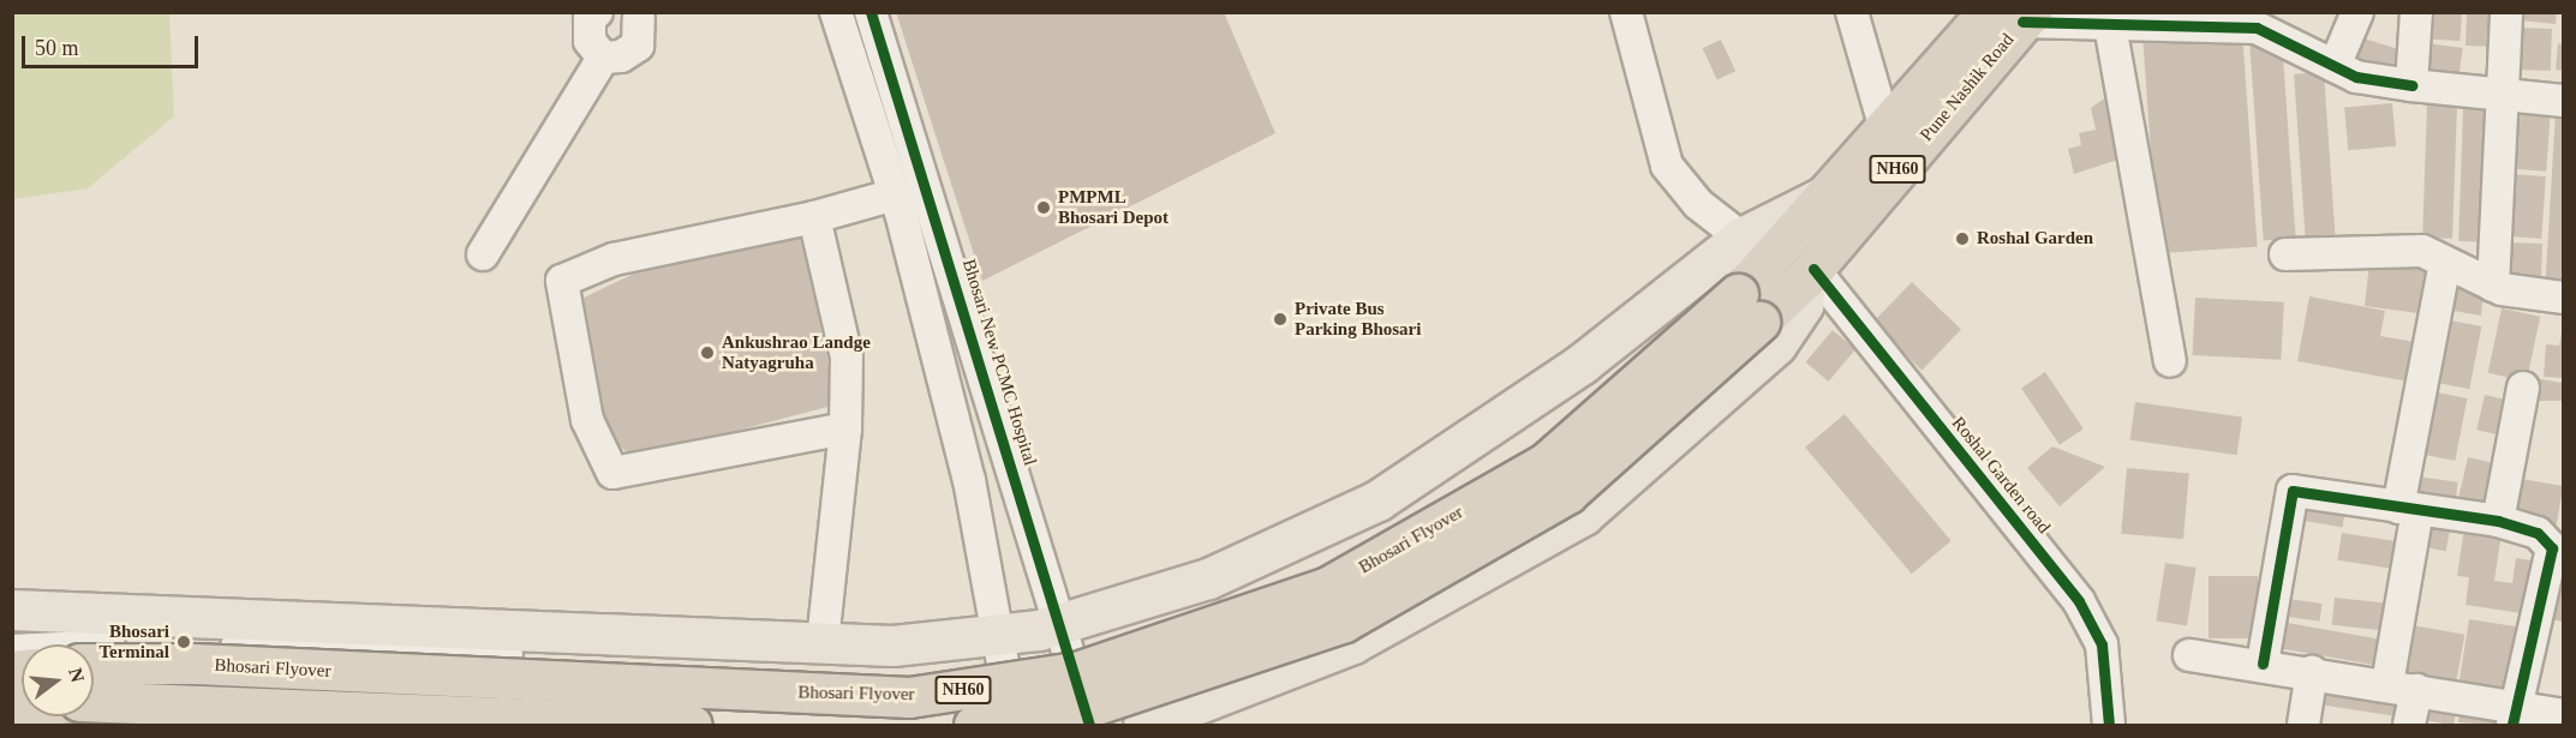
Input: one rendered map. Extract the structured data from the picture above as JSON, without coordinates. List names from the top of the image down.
{
  "streets": {
    "highway": ["Pune Nashik Road", "NH60", "Bhosari Flyover"],
    "street": ["Bhosari New PCMC Hospital", "Roshal Garden road"]
  },
  "crossings": [
    ["Pune Nashik Road", "Roshal Garden road"],
    ["Pune Nashik Road", "Bhosari Flyover"]
  ],
  "places": [
    "PMPML Bhosari Depot",
    "Roshal Garden",
    "Private Bus Parking Bhosari",
    "Ankushrao Landge Natyagruha",
    "Bhosari Terminal"
  ],
  "scale_bar": "50 m",
  "north": "right"
}
